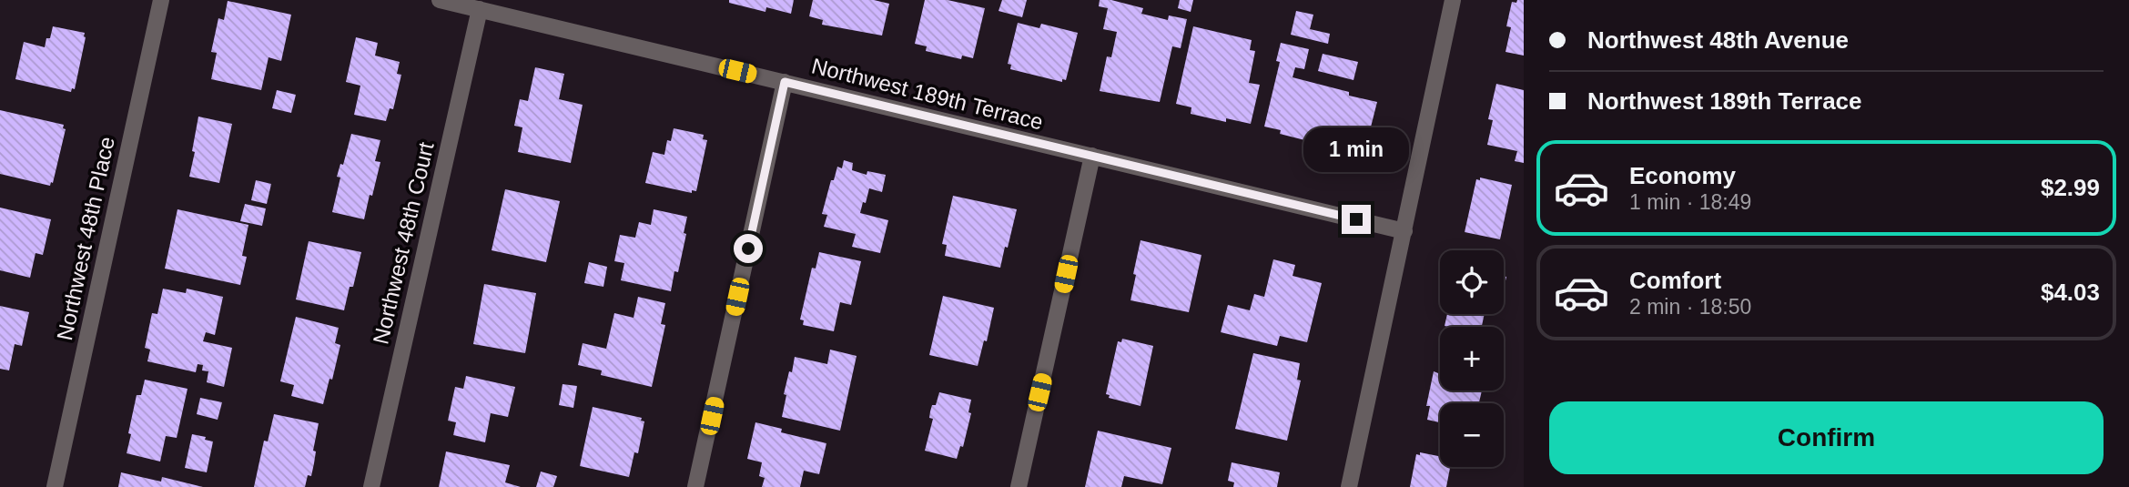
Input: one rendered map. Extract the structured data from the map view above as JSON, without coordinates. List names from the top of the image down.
{
  "streets": {
    "street": ["Northwest 189th Terrace", "Northwest 48th Place", "Northwest 48th Court"]
  },
  "crossings": [
    ["Northwest 189th Terrace", "Northwest 48th Court"]
  ],
  "page": {
    "banner": ["Northwest 48th Avenue", "Northwest 189th Terrace"],
    "bubble": "1 min",
    "list": [
      {
        "name": "Economy",
        "note": "1 min · 18:49",
        "value": "$2.99"
      },
      {
        "name": "Comfort",
        "note": "2 min · 18:50",
        "value": "$4.03"
      }
    ],
    "map_buttons": ["+", "−"],
    "buttons": "Confirm"
  }
}
